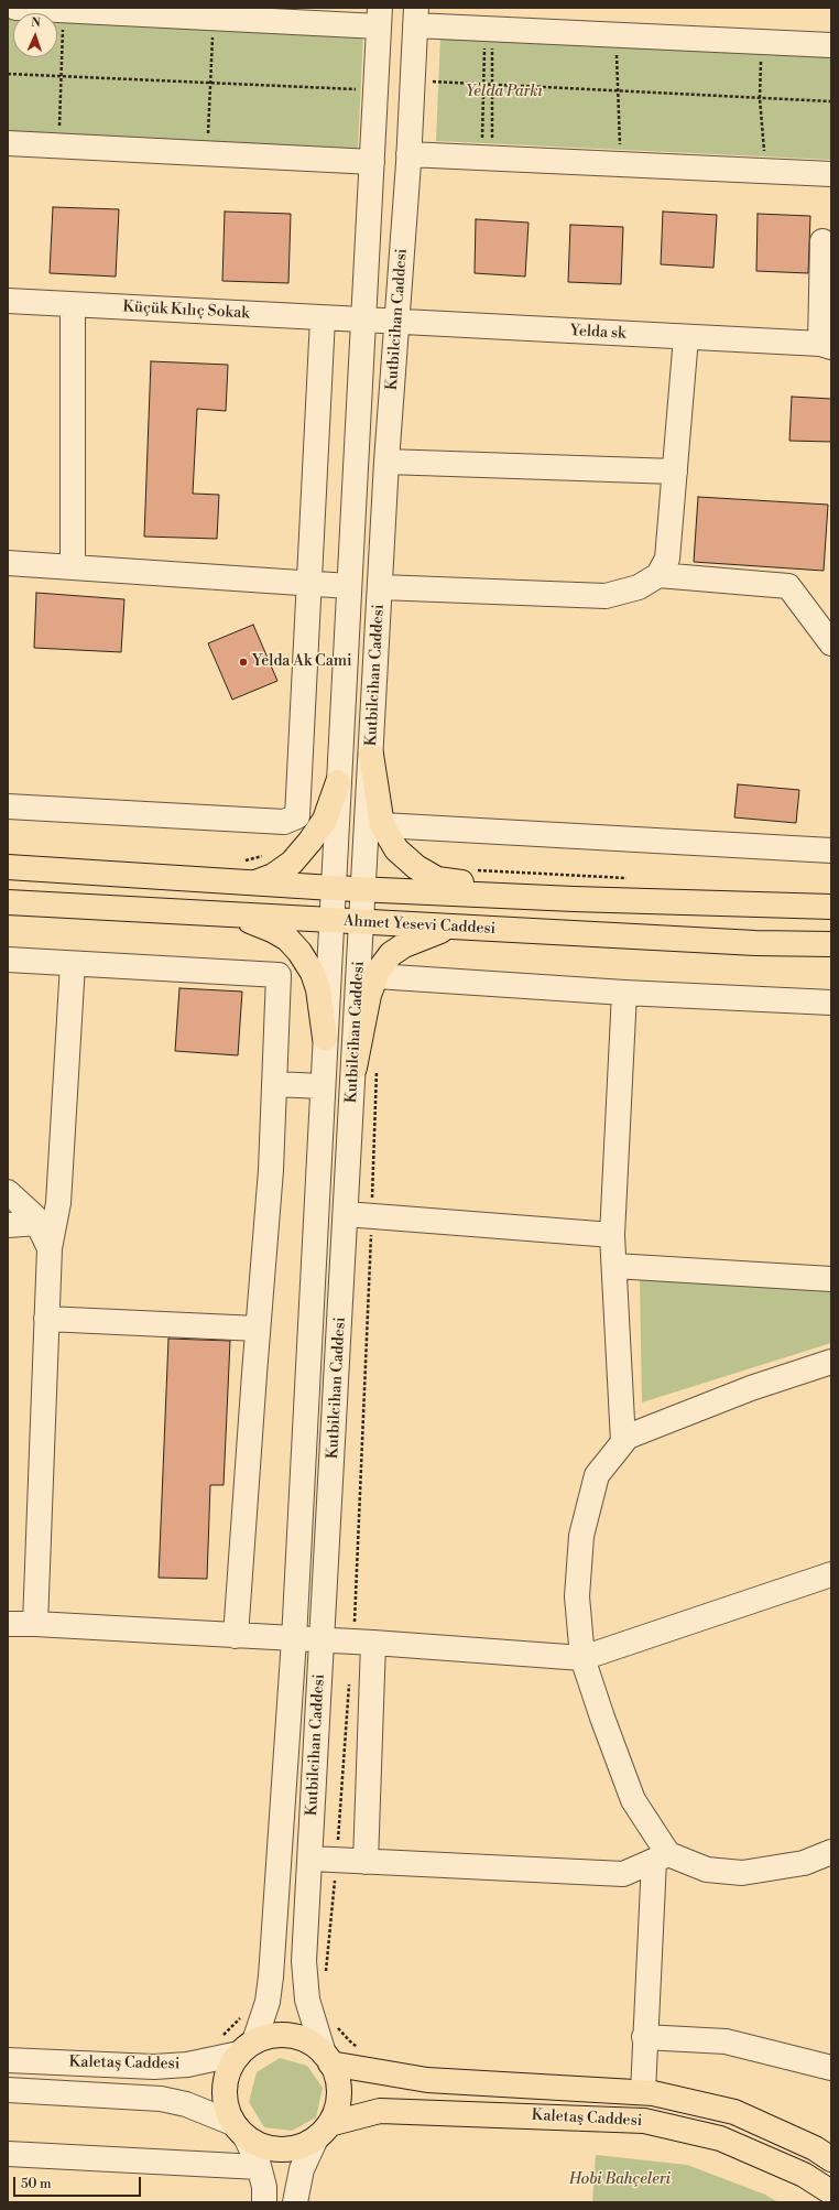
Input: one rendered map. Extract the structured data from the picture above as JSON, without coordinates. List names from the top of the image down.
{
  "streets": {
    "main road": ["Ahmet Yesevi Caddesi", "Kaletaş Caddesi"],
    "street": ["Küçük Kılıç Sokak", "Kutbilcihan Caddesi", "Yelda sk"]
  },
  "crossings": [
    ["Küçük Kılıç Sokak", "Kutbilcihan Caddesi"],
    ["Küçük Kılıç Sokak", "Yelda sk"],
    ["Kutbilcihan Caddesi", "Yelda sk"],
    ["Kutbilcihan Caddesi", "Ahmet Yesevi Caddesi"],
    ["Kutbilcihan Caddesi", "Kaletaş Caddesi"]
  ],
  "parks": ["Yelda Parkı", "Hobi Bahçeleri"],
  "places": ["Yelda Ak Cami"],
  "scale_bar": "50 m",
  "north": "top"
}
